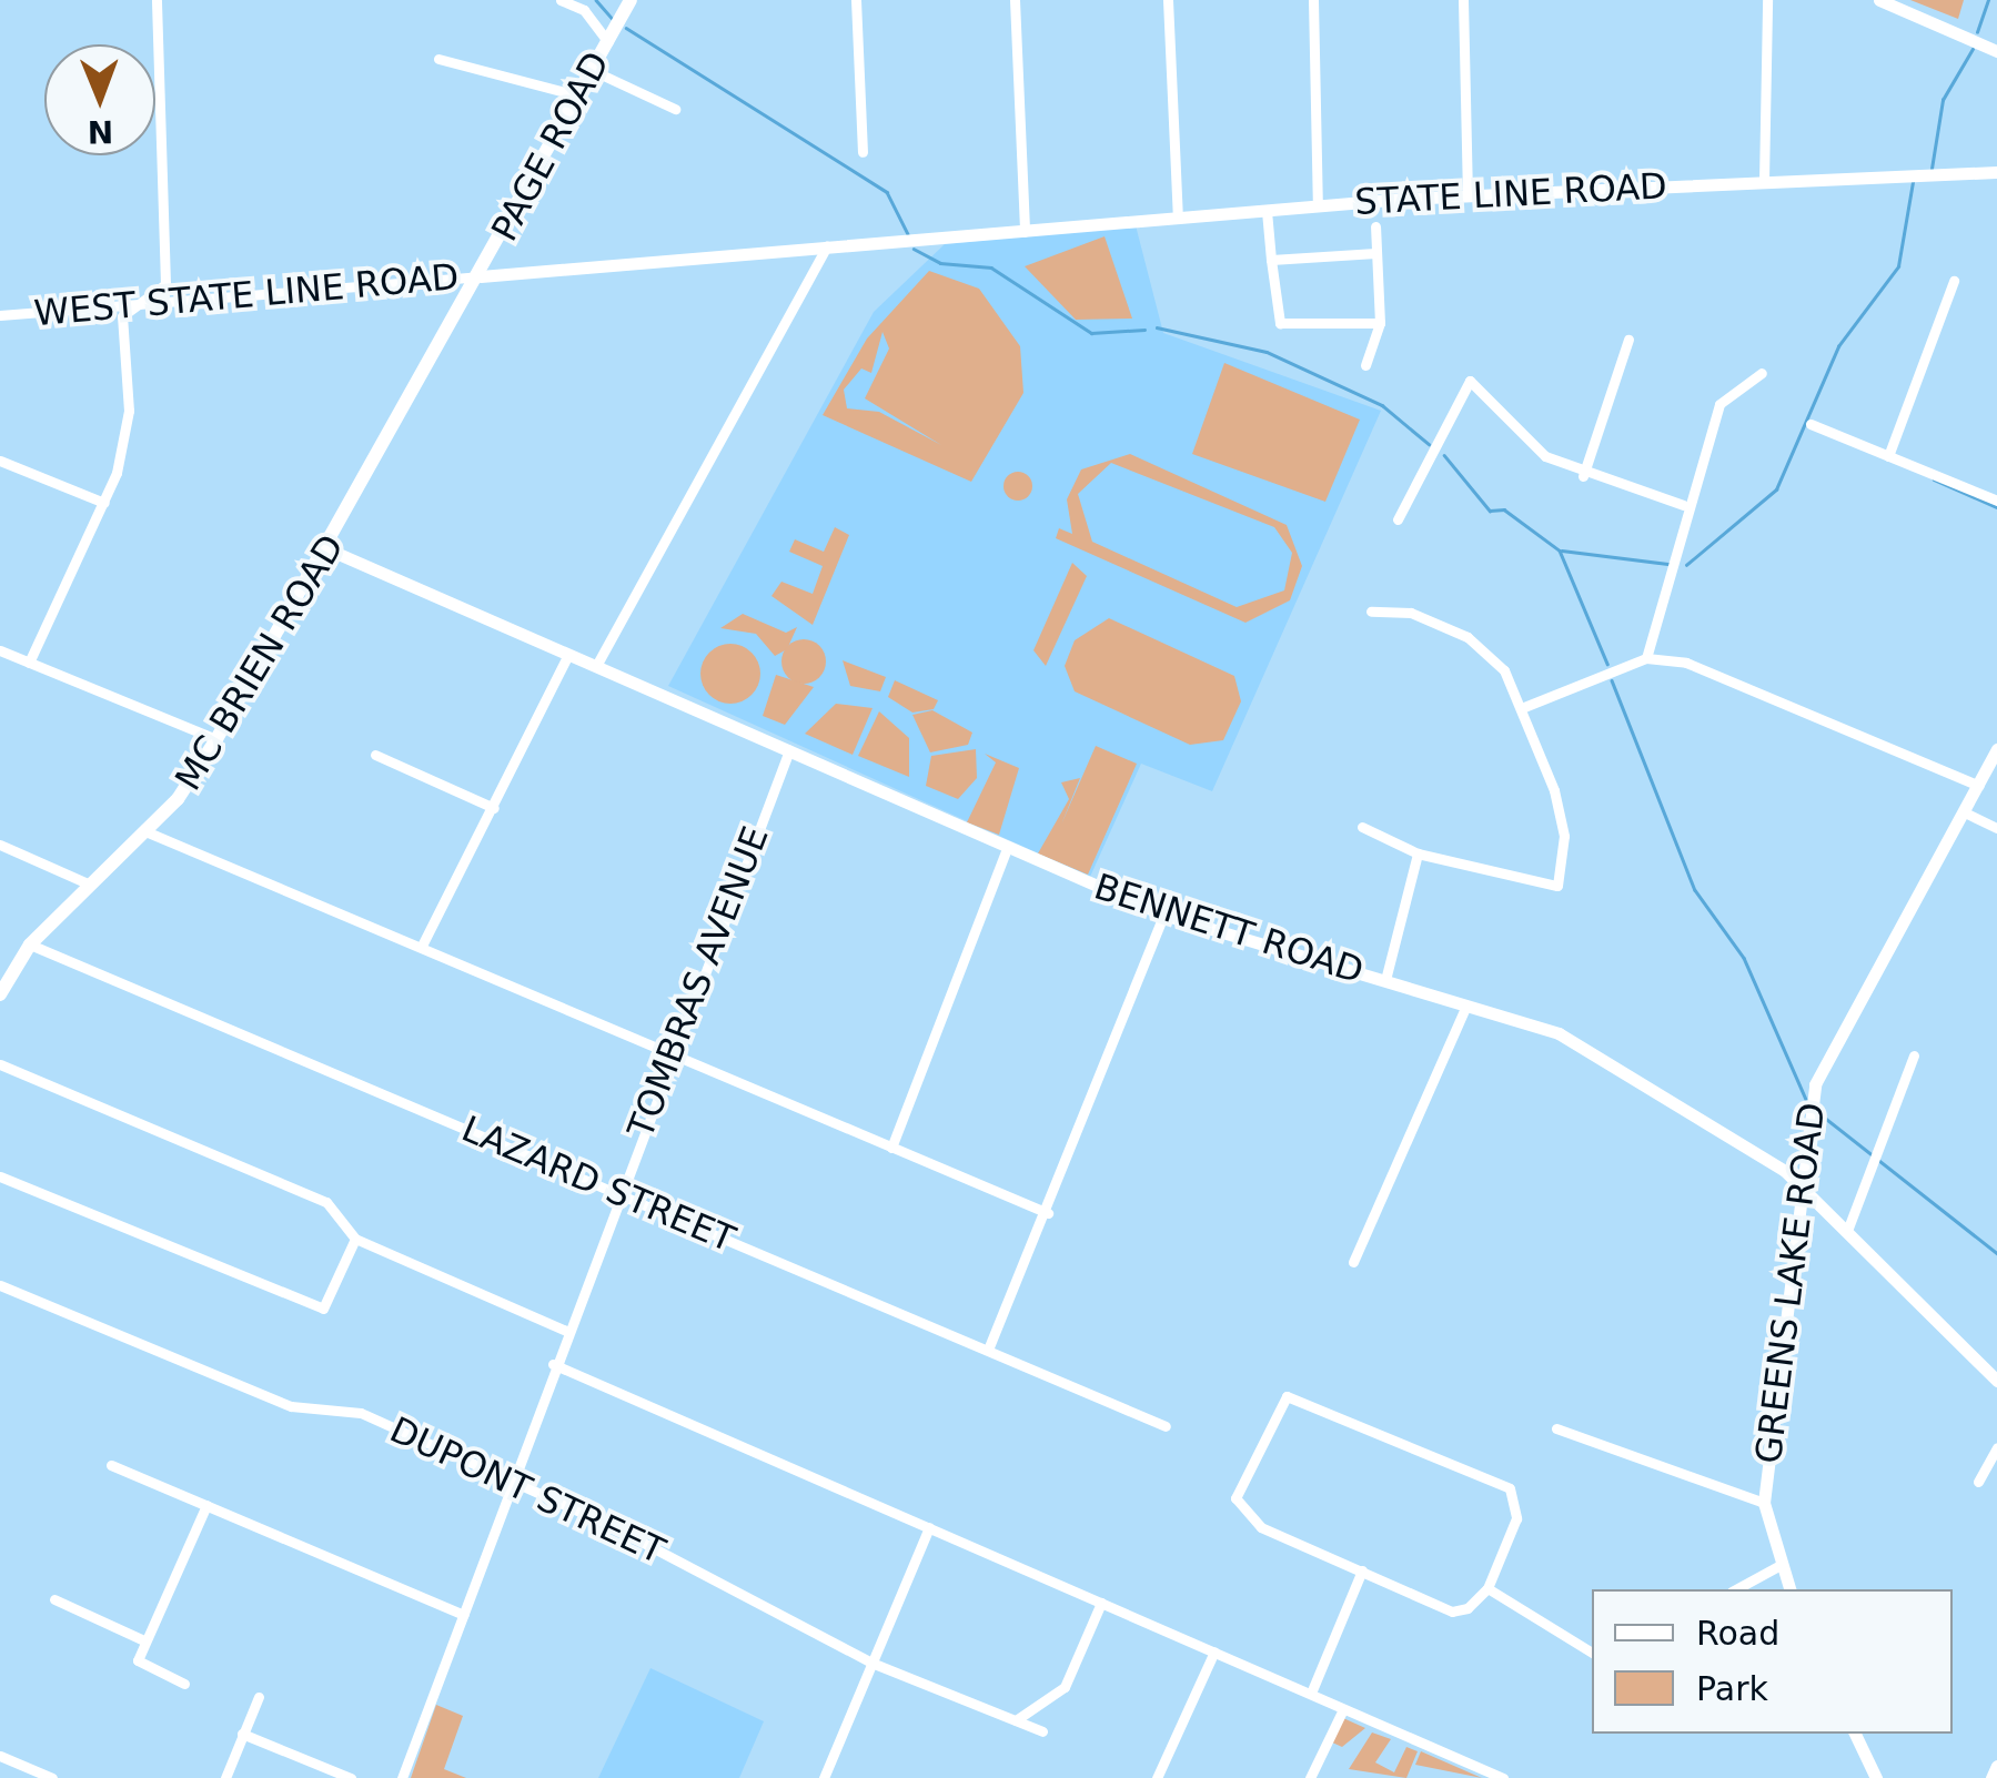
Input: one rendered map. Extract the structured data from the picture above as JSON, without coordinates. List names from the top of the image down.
{
  "streets": {
    "main road": ["PAGE ROAD", "MC BRIEN ROAD"],
    "street": [
      "STATE LINE ROAD",
      "WEST STATE LINE ROAD",
      "BENNETT ROAD",
      "TOMBRAS AVENUE",
      "LAZARD STREET",
      "GREENS LAKE ROAD",
      "DUPONT STREET"
    ]
  },
  "crossings": [
    ["PAGE ROAD", "WEST STATE LINE ROAD"],
    ["PAGE ROAD", "MC BRIEN ROAD"],
    ["STATE LINE ROAD", "WEST STATE LINE ROAD"],
    ["MC BRIEN ROAD", "BENNETT ROAD"],
    ["MC BRIEN ROAD", "LAZARD STREET"],
    ["BENNETT ROAD", "TOMBRAS AVENUE"],
    ["BENNETT ROAD", "GREENS LAKE ROAD"],
    ["TOMBRAS AVENUE", "LAZARD STREET"],
    ["TOMBRAS AVENUE", "DUPONT STREET"]
  ],
  "legend": ["Road", "Park"],
  "north": "bottom"
}
